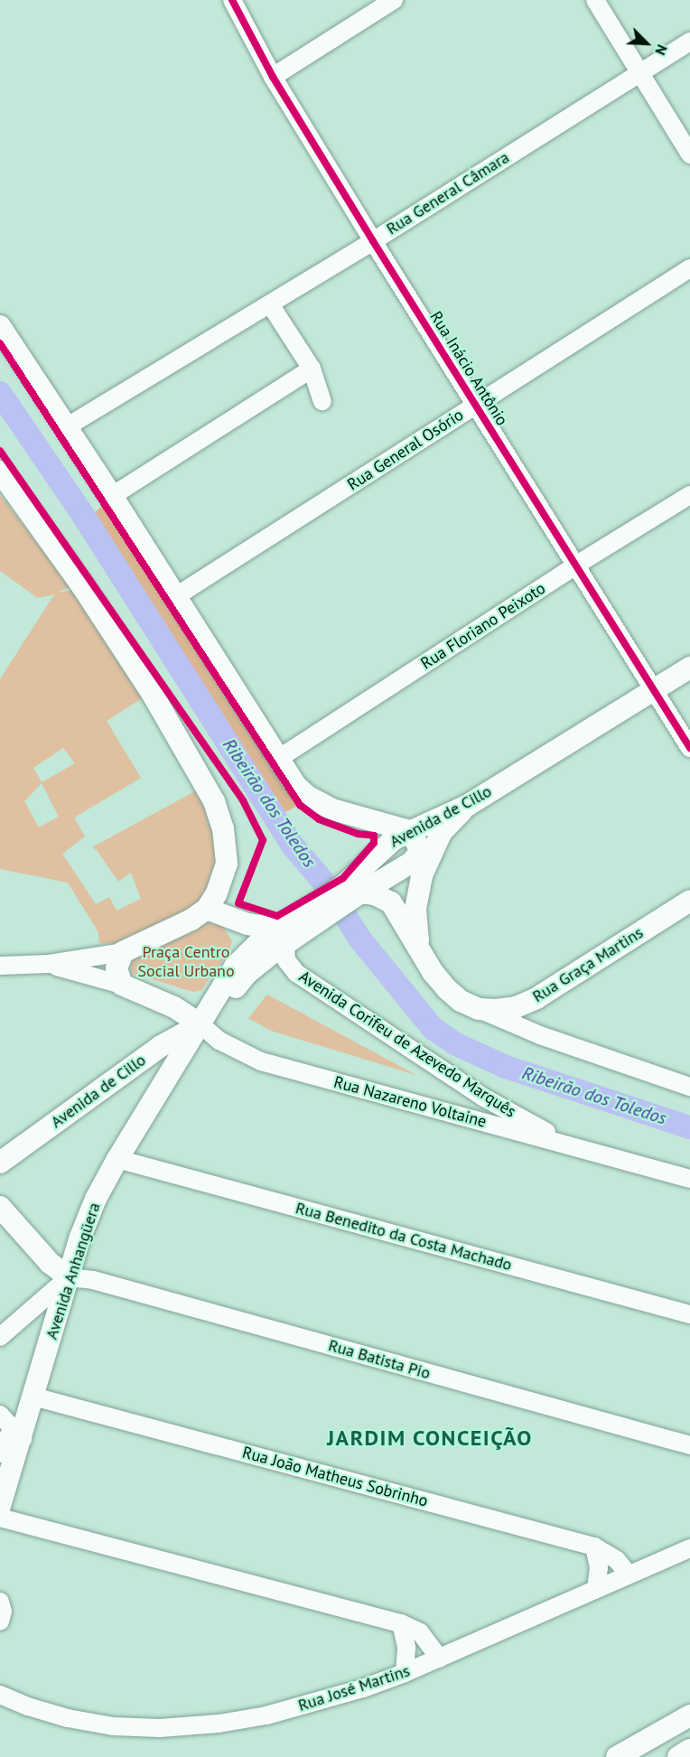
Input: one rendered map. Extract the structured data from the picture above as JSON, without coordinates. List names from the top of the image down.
{
  "streets": {
    "main road": ["Avenida de Cillo", "Rua Graça Martins", "Avenida Anhangüera"],
    "street": [
      "Rua General Câmara",
      "Rua Inácio Antônio",
      "Rua General Osório",
      "Rua Floriano Peixoto",
      "Avenida Corifeu de Azevedo Marquês",
      "Rua Nazareno Voltaine",
      "Rua Benedito da Costa Machado",
      "Rua Batista Pio",
      "Rua João Matheus Sobrinho",
      "Rua José Martins"
    ]
  },
  "crossings": [
    ["Rua General Câmara", "Rua Inácio Antônio"],
    ["Rua Inácio Antônio", "Rua General Osório"],
    ["Rua Inácio Antônio", "Rua Floriano Peixoto"],
    ["Rua Inácio Antônio", "Avenida de Cillo"],
    ["Avenida de Cillo", "Rua Nazareno Voltaine"],
    ["Avenida de Cillo", "Avenida Anhangüera"],
    ["Avenida Corifeu de Azevedo Marquês", "Rua Nazareno Voltaine"],
    ["Rua Nazareno Voltaine", "Avenida Anhangüera"],
    ["Rua Benedito da Costa Machado", "Avenida Anhangüera"],
    ["Avenida Anhangüera", "Rua Batista Pio"],
    ["Avenida Anhangüera", "Rua João Matheus Sobrinho"],
    ["Rua João Matheus Sobrinho", "Rua José Martins"]
  ],
  "districts": ["JARDIM CONCEIÇÃO"],
  "water": ["Ribeirão dos Toledos"],
  "parks": ["Praça Centro Social Urbano"],
  "north": "bottom right"
}
